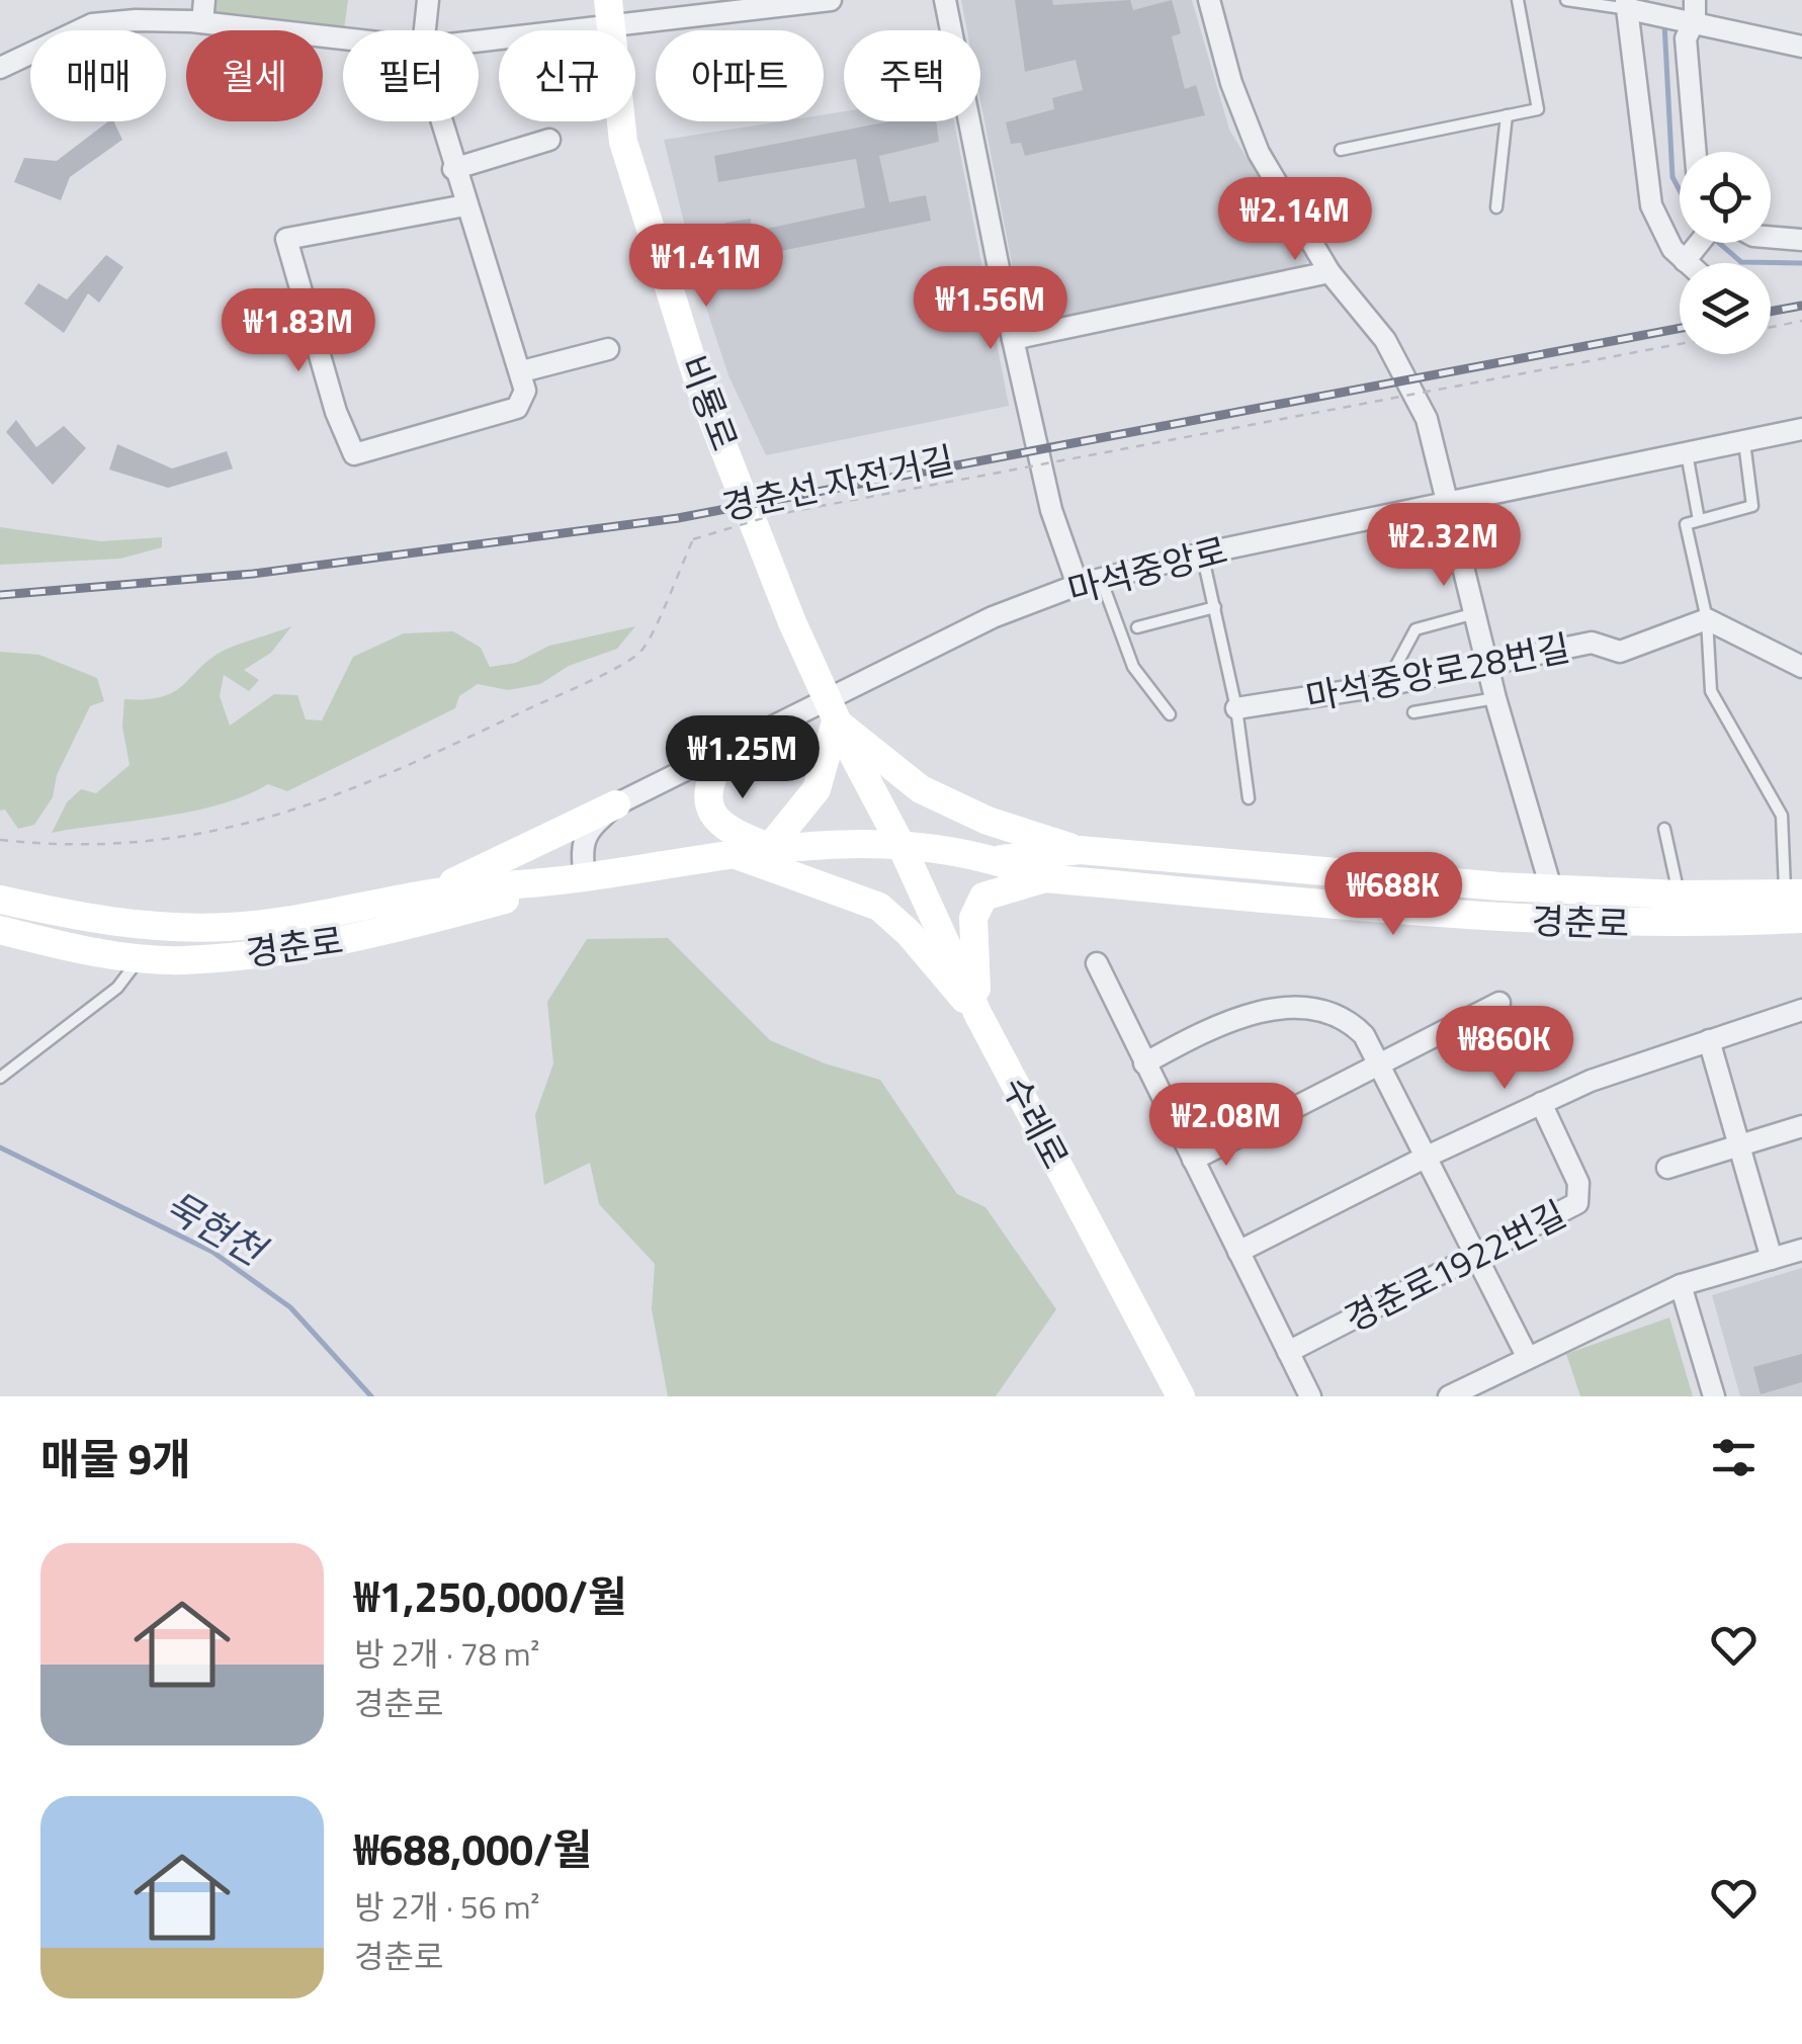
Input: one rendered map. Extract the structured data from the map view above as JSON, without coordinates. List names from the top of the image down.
{
  "streets": {
    "street": [
      "비룡로",
      "마석중앙로",
      "마석중앙로28번길",
      "경춘로",
      "수레로",
      "경춘로1922번길"
    ],
    "path": ["경춘선 자전거길"]
  },
  "crossings": [
    ["마석중앙로", "경춘로"],
    ["경춘로", "수레로"]
  ],
  "water": ["묵현천"],
  "page": {
    "chip": [
      "매매",
      "월세",
      "필터",
      "신규",
      "아파트",
      "주택"
    ],
    "price": [
      "₩2.14M",
      "₩1.41M",
      "₩1.56M",
      "₩1.83M",
      "₩2.32M",
      "₩1.25M",
      "₩688K",
      "₩860K",
      "₩2.08M"
    ],
    "heading": "매물 9개",
    "list": [
      {
        "name": "₩1,250,000/월",
        "note": "방 2개 · 78 m² · 경춘로"
      },
      {
        "name": "₩688,000/월",
        "note": "방 2개 · 56 m² · 경춘로"
      }
    ]
  }
}
